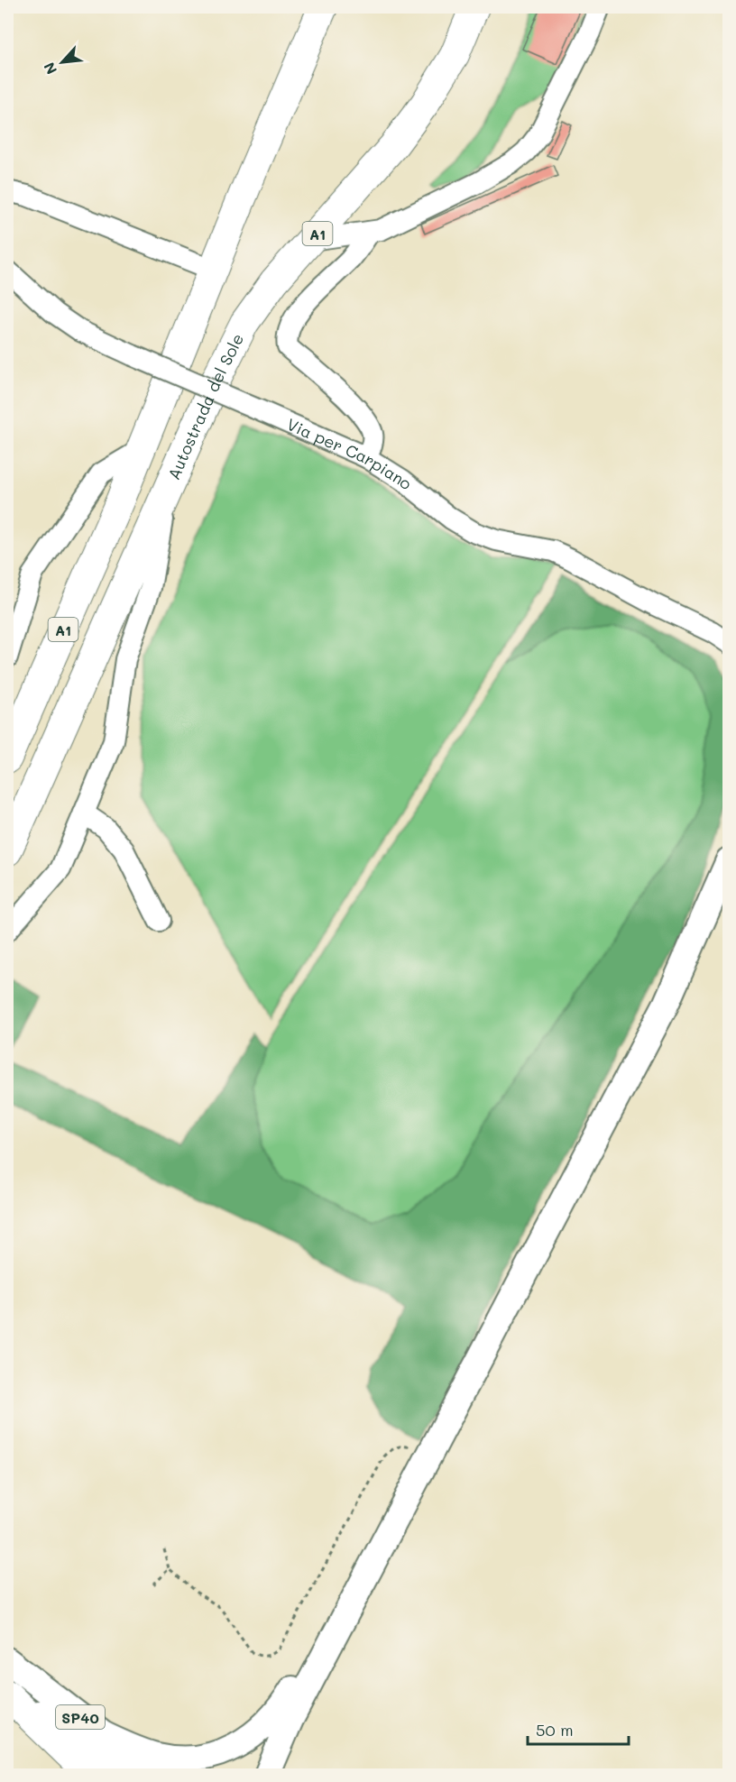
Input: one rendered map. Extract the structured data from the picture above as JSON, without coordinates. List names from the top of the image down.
{
  "streets": {
    "highway": ["A1", "Autostrada del Sole"],
    "main road": ["SP40"],
    "street": ["Via per Carpiano"]
  },
  "scale_bar": "50 m",
  "north": "bottom left"
}
